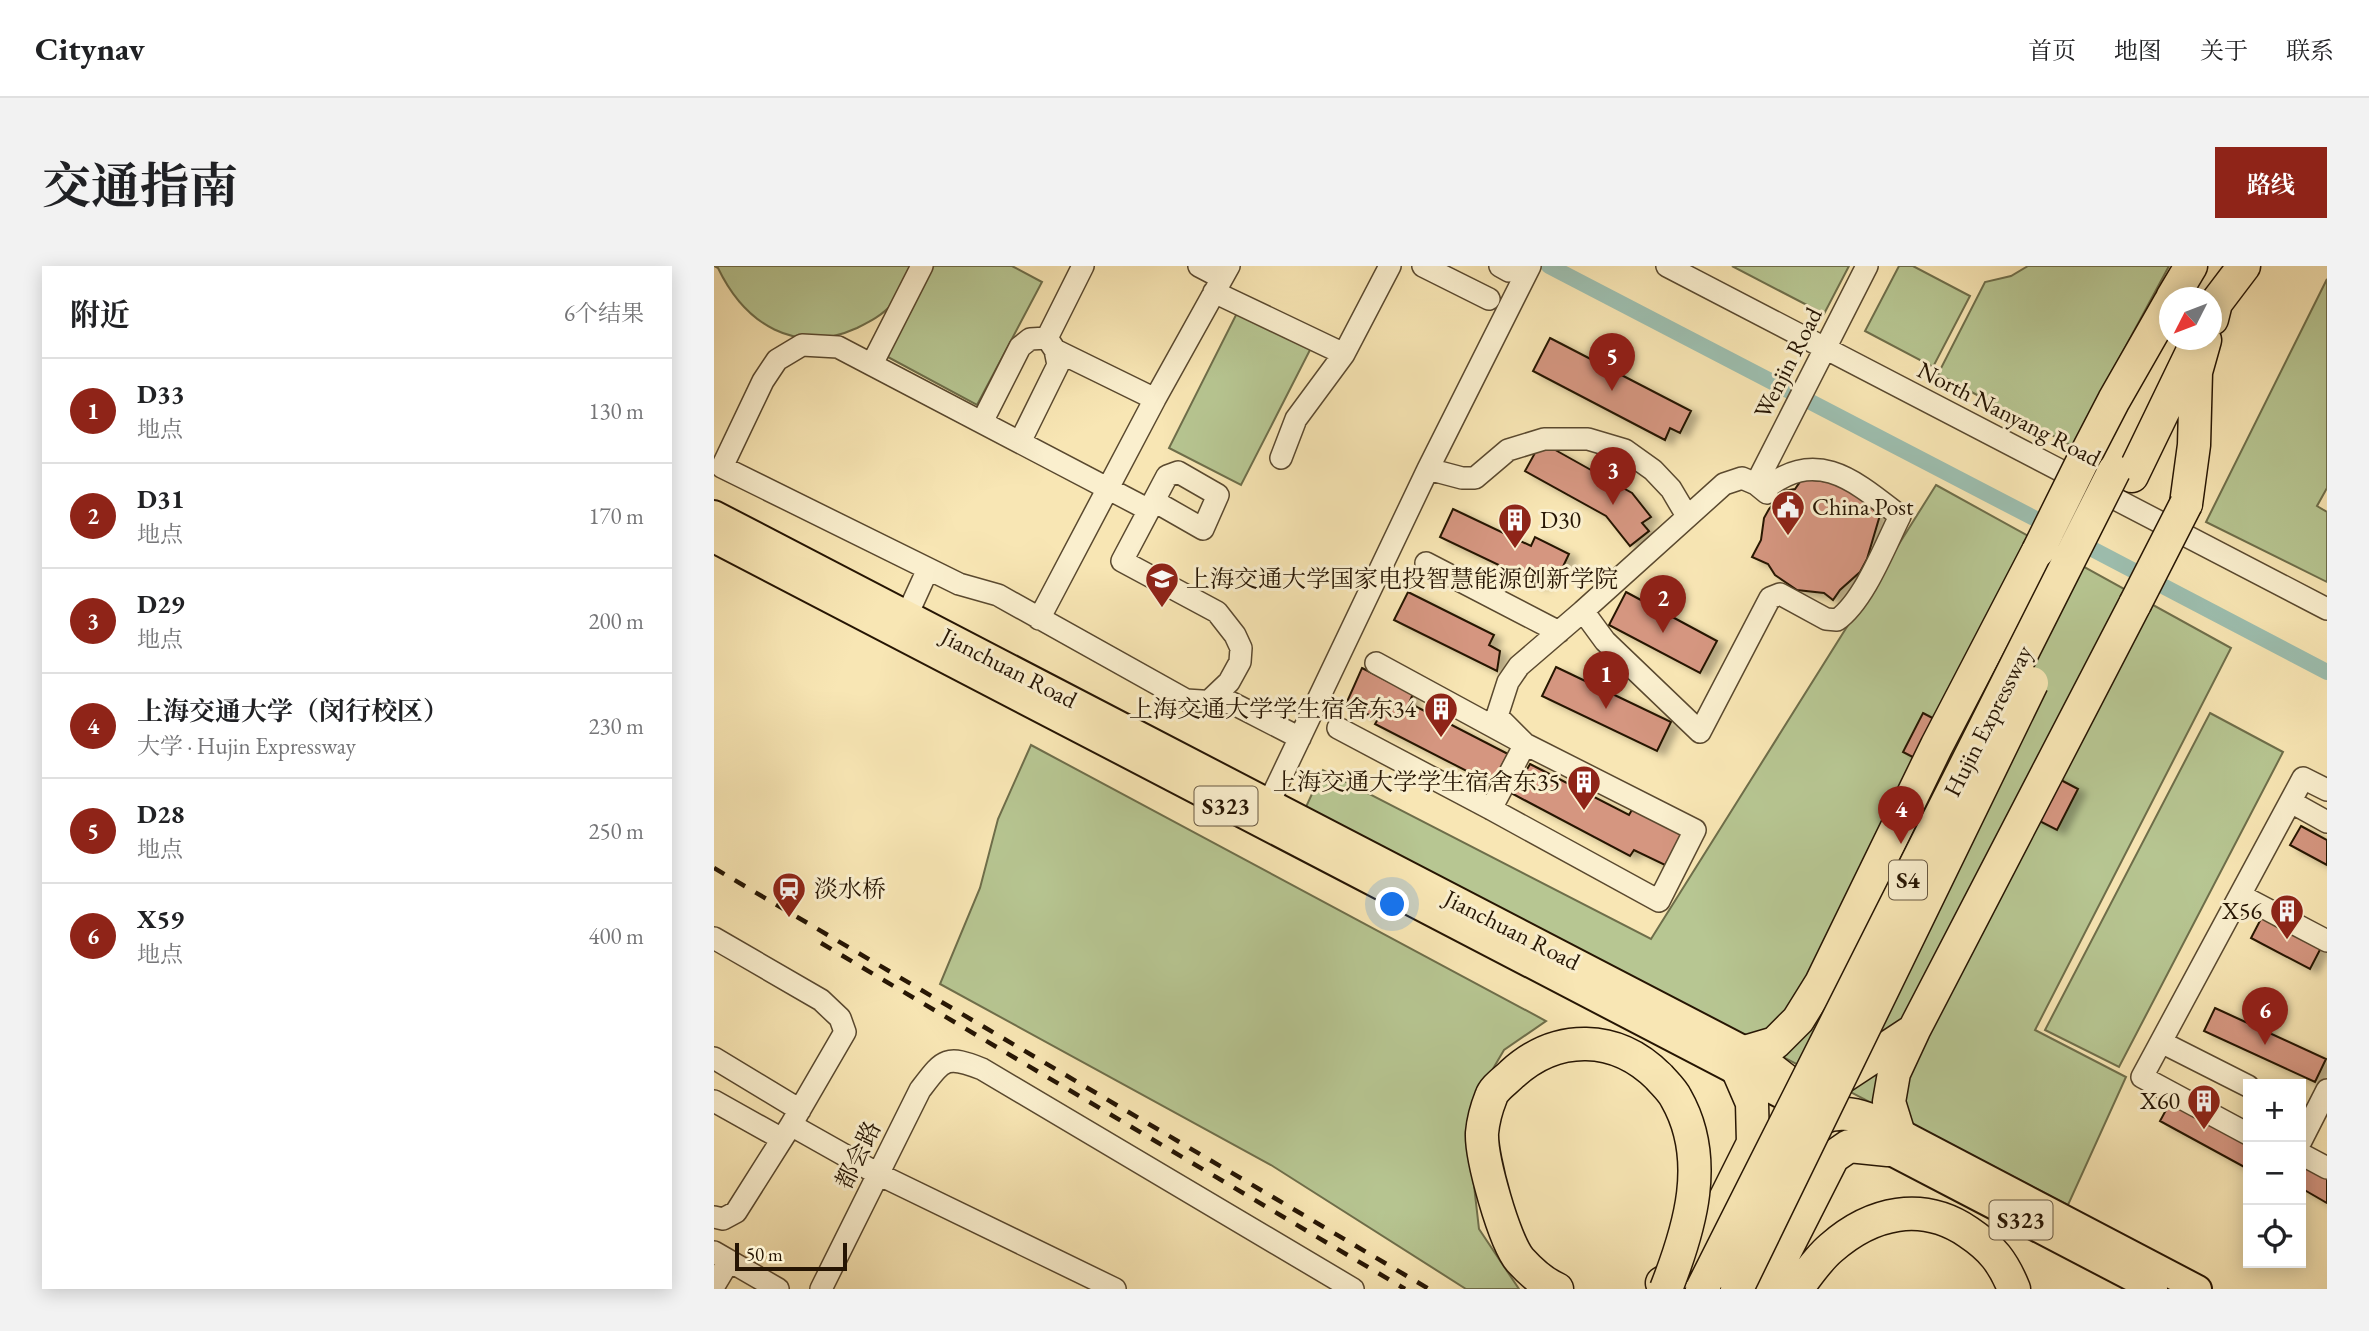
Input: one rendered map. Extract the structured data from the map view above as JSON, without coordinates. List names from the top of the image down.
{
  "streets": {
    "highway": ["Hujin Expressway", "S4"],
    "main road": ["Jianchuan Road", "S323"],
    "street": ["Wenjin Road", "North Nanyang Road", "都会路"]
  },
  "crossings": [
    ["Wenjin Road", "North Nanyang Road"]
  ],
  "places": {
    "public building": ["China Post"],
    "building": [
      "D30",
      "上海交通大学学生宿舍东34",
      "上海交通大学学生宿舍东35",
      "X56",
      "X60"
    ],
    "school or university": ["上海交通大学国家电投智慧能源创新学院"],
    "station": ["淡水桥"]
  },
  "scale_bar": "50 m",
  "north": "bottom left",
  "page": {
    "header": "Citynav",
    "nav": [
      "首页",
      "地图",
      "关于",
      "联系"
    ],
    "title": "交通指南",
    "buttons": "路线",
    "heading": ["附近", "6个结果"],
    "pins": [
      "5",
      "3",
      "2",
      "1",
      "4",
      "6"
    ],
    "list": [
      {
        "mark": "1",
        "name": "D33",
        "note": "地点",
        "value": "130 m"
      },
      {
        "mark": "2",
        "name": "D31",
        "note": "地点",
        "value": "170 m"
      },
      {
        "mark": "3",
        "name": "D29",
        "note": "地点",
        "value": "200 m"
      },
      {
        "mark": "4",
        "name": "上海交通大学（闵行校区）",
        "note": "大学 · Hujin Expressway",
        "value": "230 m"
      },
      {
        "mark": "5",
        "name": "D28",
        "note": "地点",
        "value": "250 m"
      },
      {
        "mark": "6",
        "name": "X59",
        "note": "地点",
        "value": "400 m"
      }
    ],
    "map_buttons": ["+", "−"],
    "scale": "50 m"
  }
}
